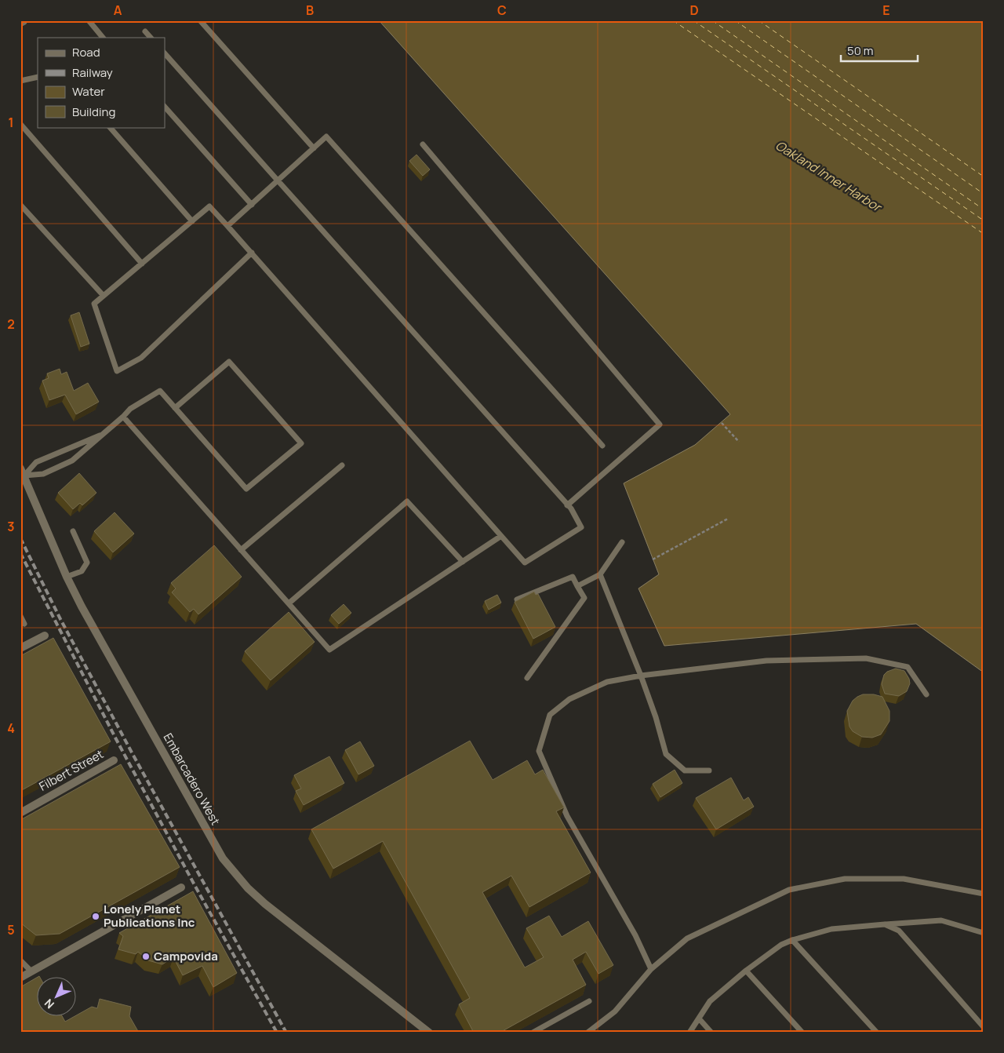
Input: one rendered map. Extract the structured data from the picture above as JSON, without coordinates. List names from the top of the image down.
{
  "streets": {
    "street": ["Filbert Street", "Embarcadero West"]
  },
  "water": ["Oakland Inner Harbor"],
  "places": ["Lonely Planet Publications Inc", "Campovida"],
  "legend": [
    "Road",
    "Railway",
    "Water",
    "Building"
  ],
  "scale_bar": "50 m",
  "north": "bottom left",
  "grid": {
    "columns": [
      "A",
      "B",
      "C",
      "D",
      "E"
    ],
    "rows": [
      "1",
      "2",
      "3",
      "4",
      "5"
    ]
  }
}
